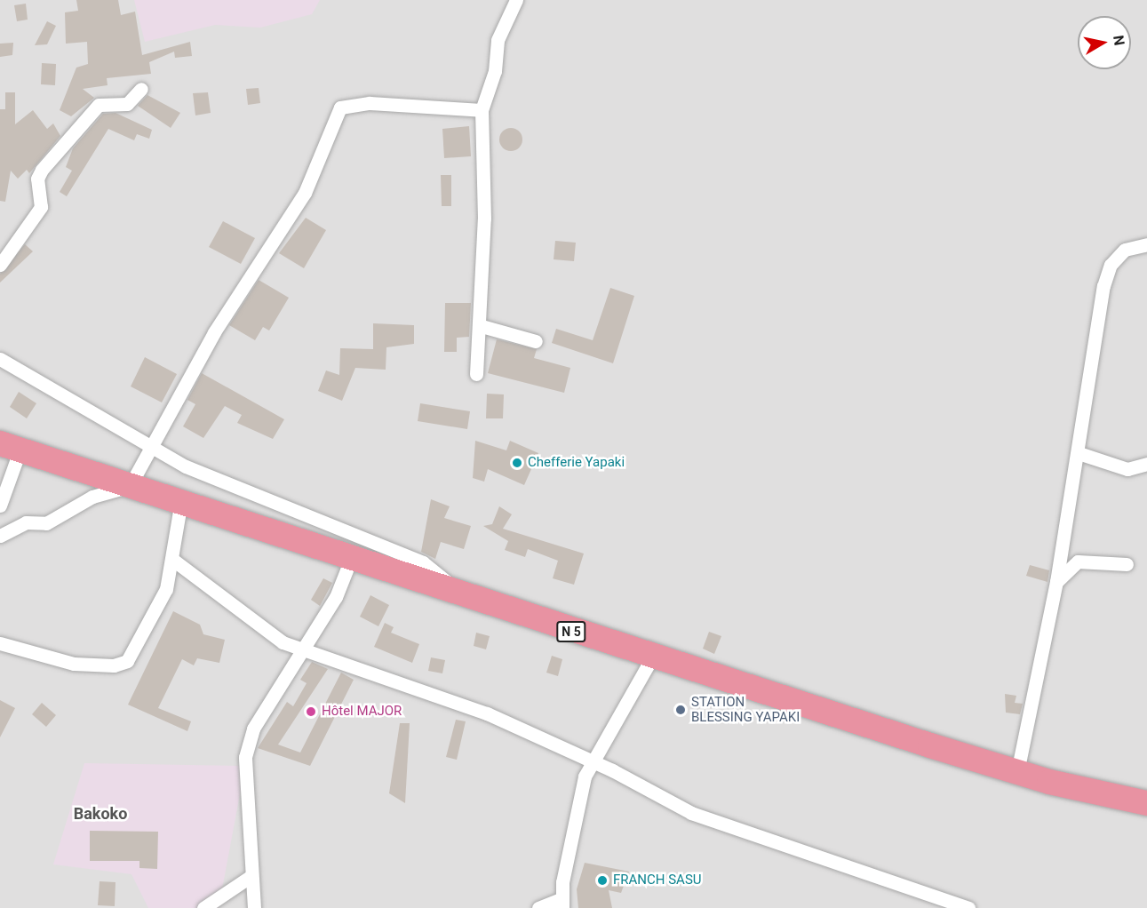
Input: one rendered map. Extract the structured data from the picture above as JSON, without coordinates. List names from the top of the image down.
{
  "streets": {
    "highway": ["N 5"]
  },
  "districts": ["Bakoko"],
  "places": [
    "Chefferie Yapaki",
    "STATION BLESSING YAPAKI",
    "Hôtel MAJOR",
    "FRANCH SASU"
  ],
  "north": "right"
}
